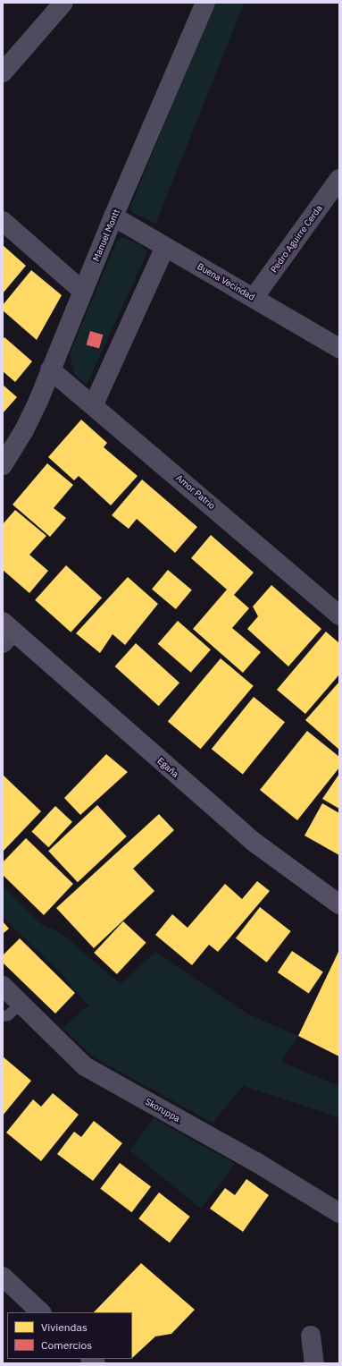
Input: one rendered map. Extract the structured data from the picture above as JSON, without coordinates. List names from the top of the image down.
{
  "streets": {
    "main road": ["Egaña"],
    "street": [
      "Manuel Montt",
      "Pedro Aguirre Cerda",
      "Buena Vecindad",
      "Amor Patrio",
      "Skoruppa"
    ]
  },
  "crossings": [
    ["Manuel Montt", "Buena Vecindad"],
    ["Manuel Montt", "Amor Patrio"],
    ["Pedro Aguirre Cerda", "Buena Vecindad"]
  ],
  "legend": ["Viviendas", "Comercios"]
}
